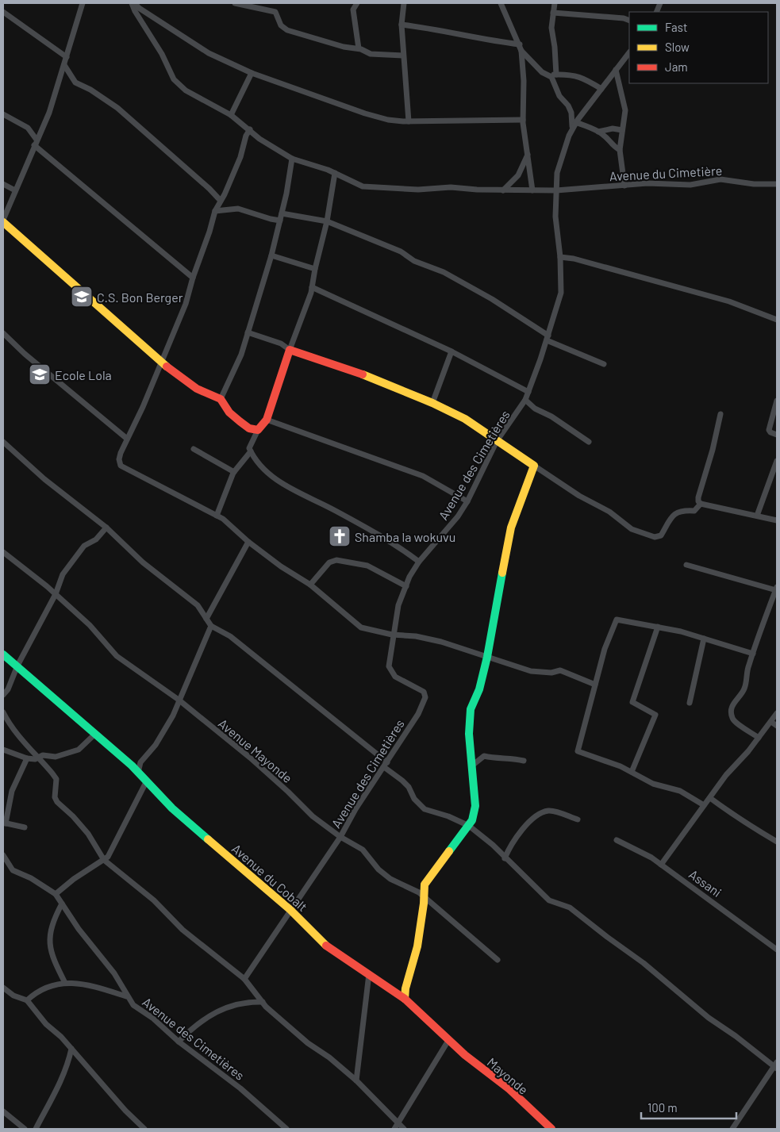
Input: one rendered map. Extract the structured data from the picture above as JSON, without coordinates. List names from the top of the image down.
{
  "streets": {
    "street": [
      "Avenue du Cimetière",
      "Avenue des Cimetières",
      "Avenue Mayonde",
      "Avenue du Cobalt",
      "Assani",
      "Mayonde"
    ]
  },
  "crossings": [
    ["Avenue du Cimetière", "Avenue des Cimetières"],
    ["Avenue des Cimetières", "Avenue Mayonde"],
    ["Avenue des Cimetières", "Avenue du Cobalt"],
    ["Avenue du Cobalt", "Mayonde"]
  ],
  "places": {
    "school or university": ["C.S. Bon Berger", "Ecole Lola"],
    "church": ["Shamba la wokuvu"]
  },
  "legend": ["Fast", "Slow", "Jam"],
  "scale_bar": "100 m"
}
